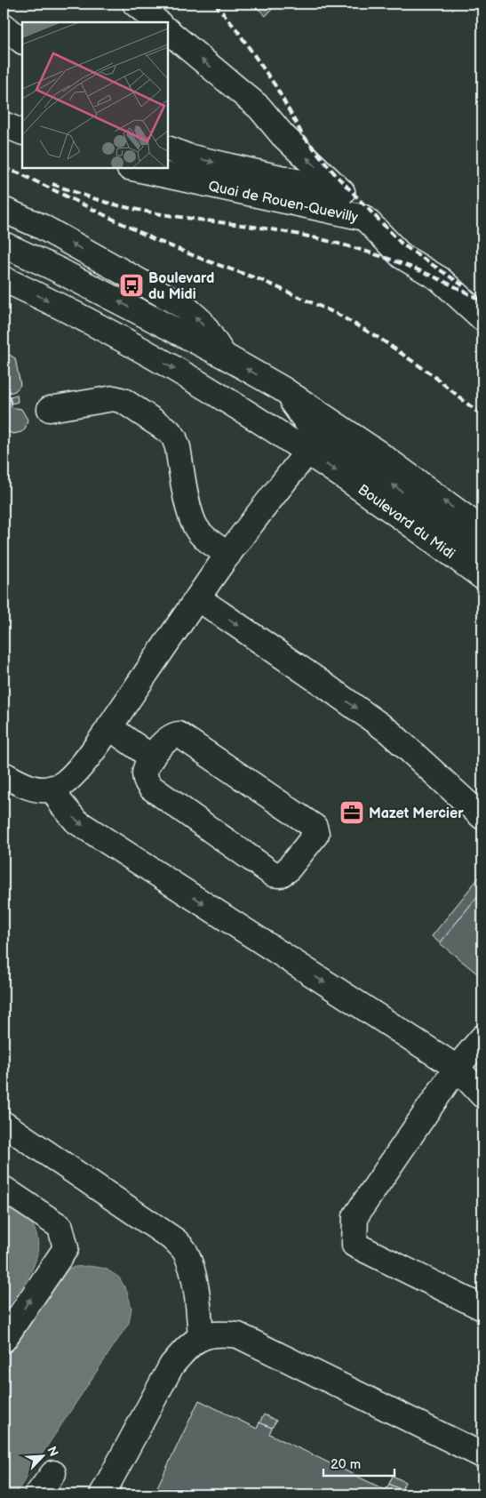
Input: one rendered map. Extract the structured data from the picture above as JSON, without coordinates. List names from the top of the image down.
{
  "streets": {
    "main road": ["Quai de Rouen-Quevilly", "Boulevard du Midi"]
  },
  "places": {
    "bus stop": ["Boulevard du Midi"],
    "office": ["Mazet Mercier"]
  },
  "scale_bar": "20 m",
  "north": "top right"
}
